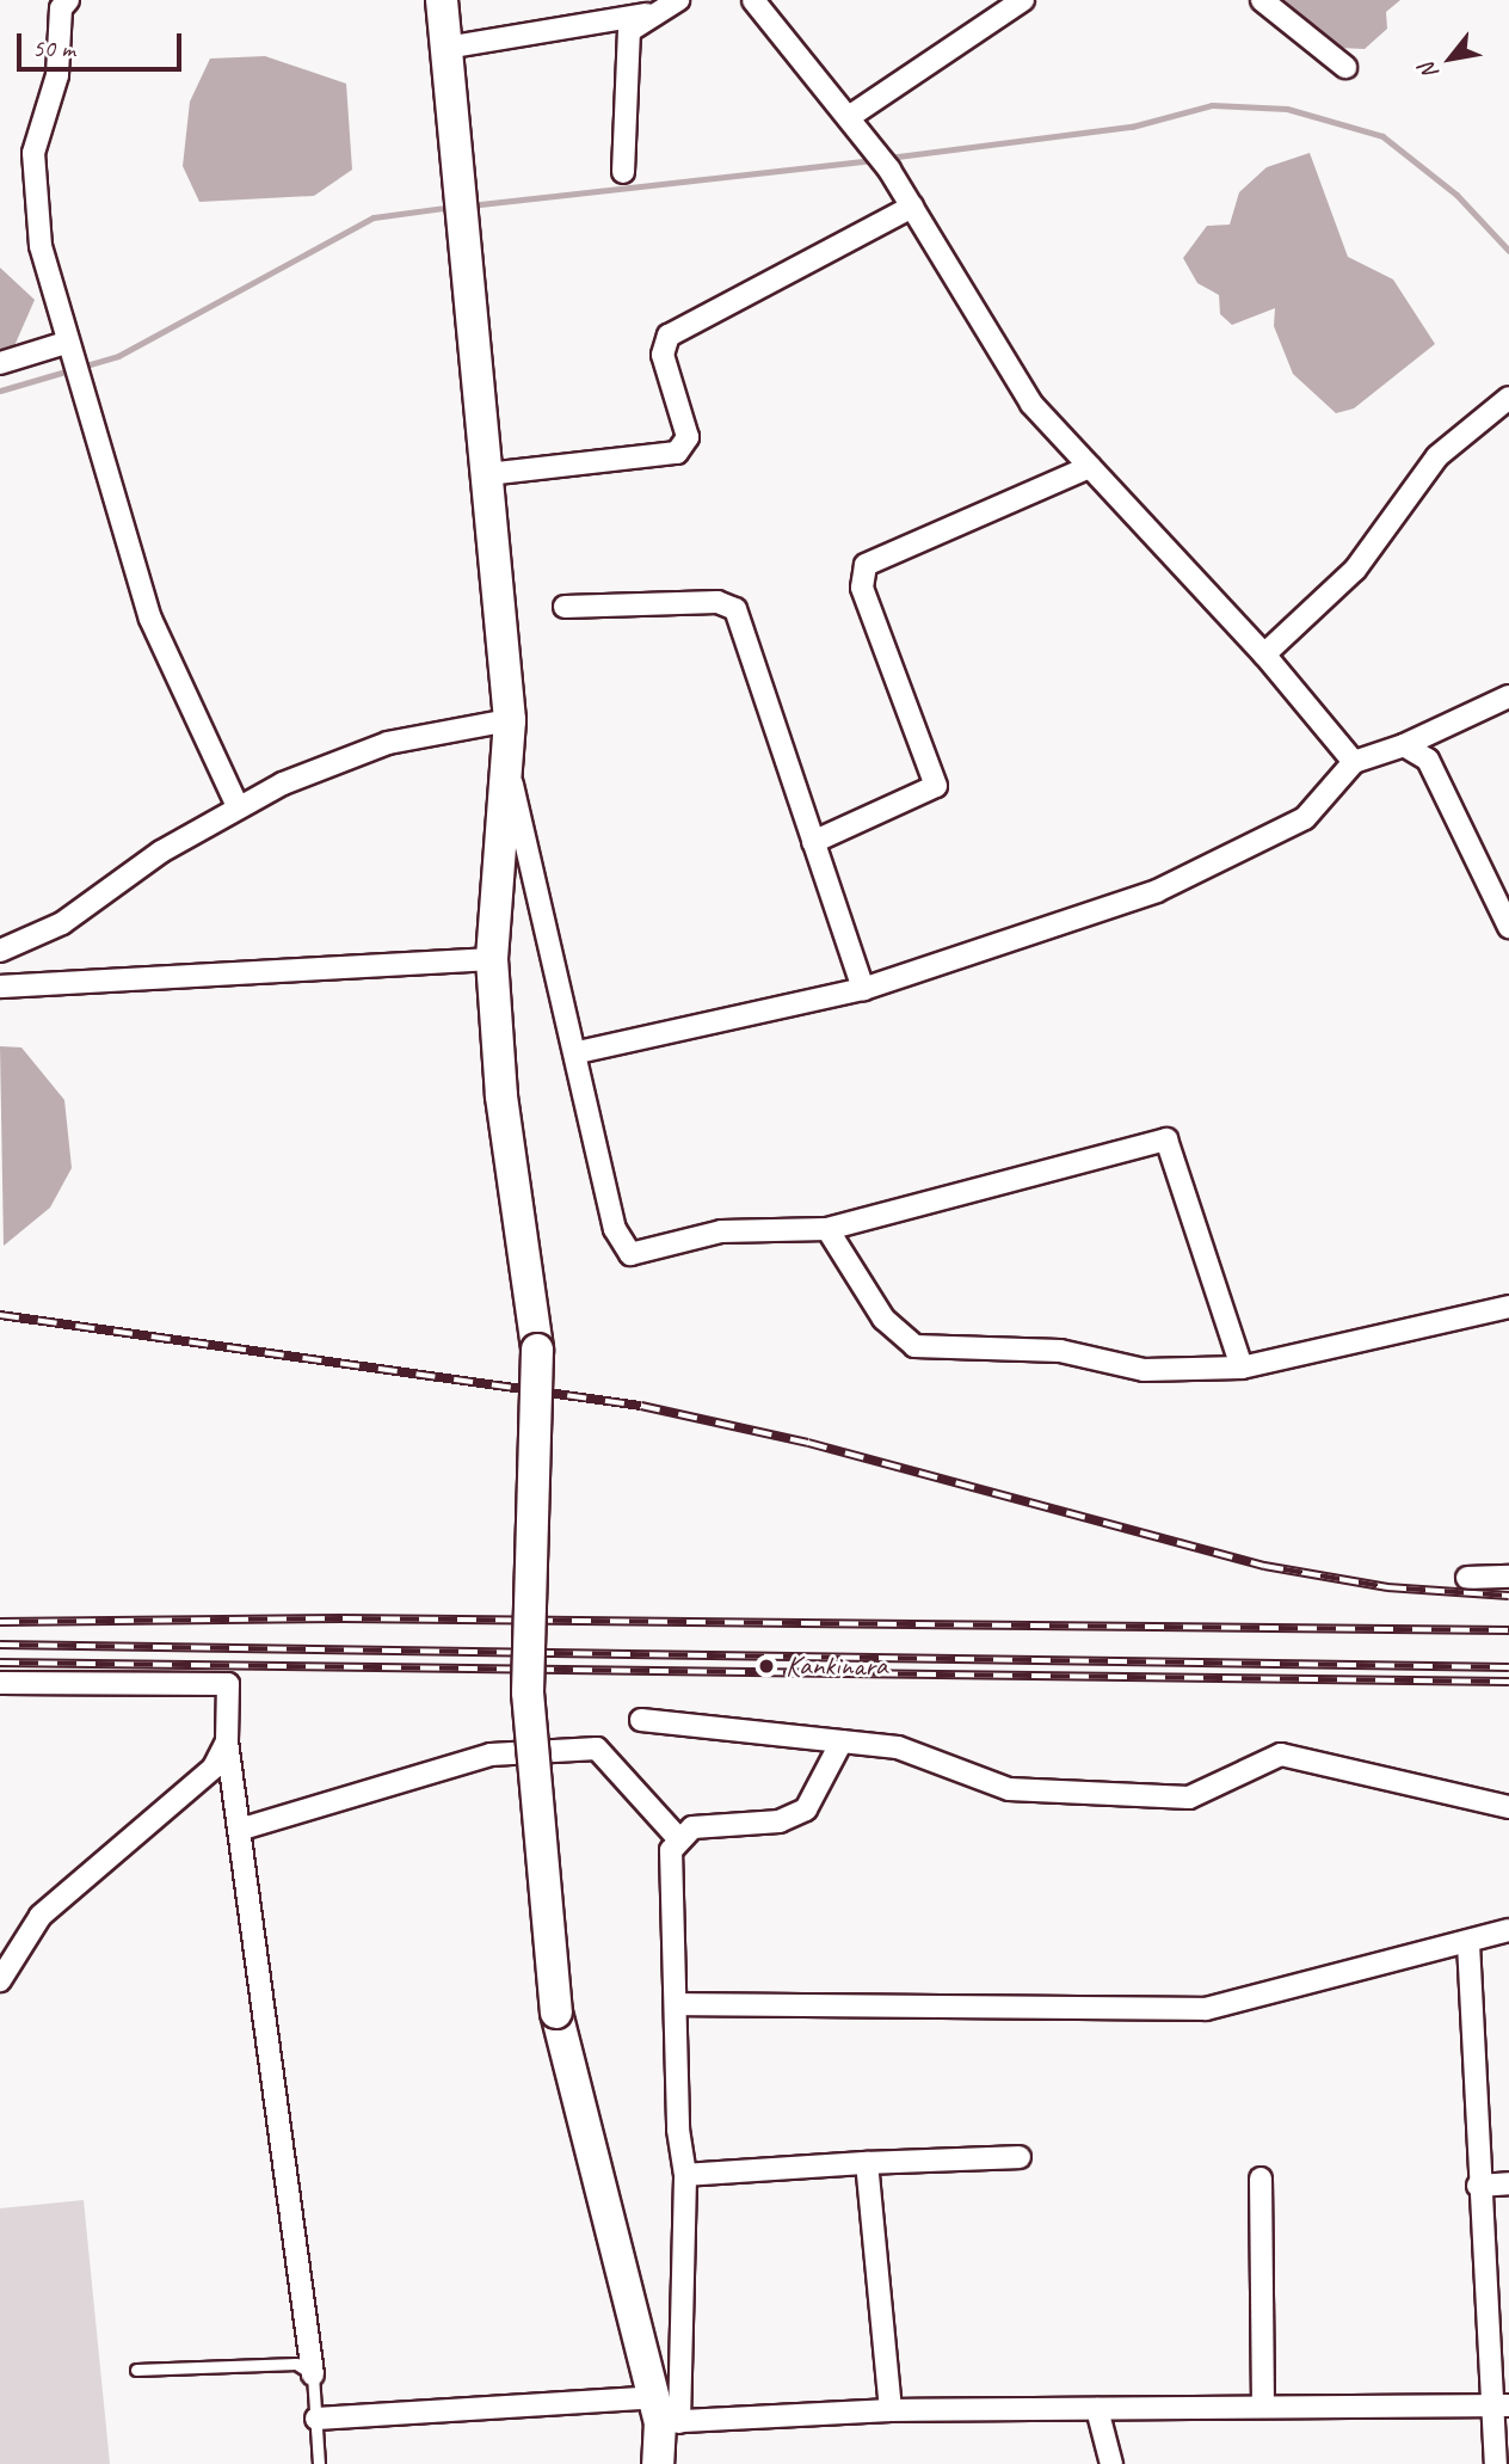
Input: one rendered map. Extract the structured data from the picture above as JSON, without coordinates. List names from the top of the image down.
{
  "places": ["Kankinara"],
  "scale_bar": "50 m",
  "north": "bottom left"
}
